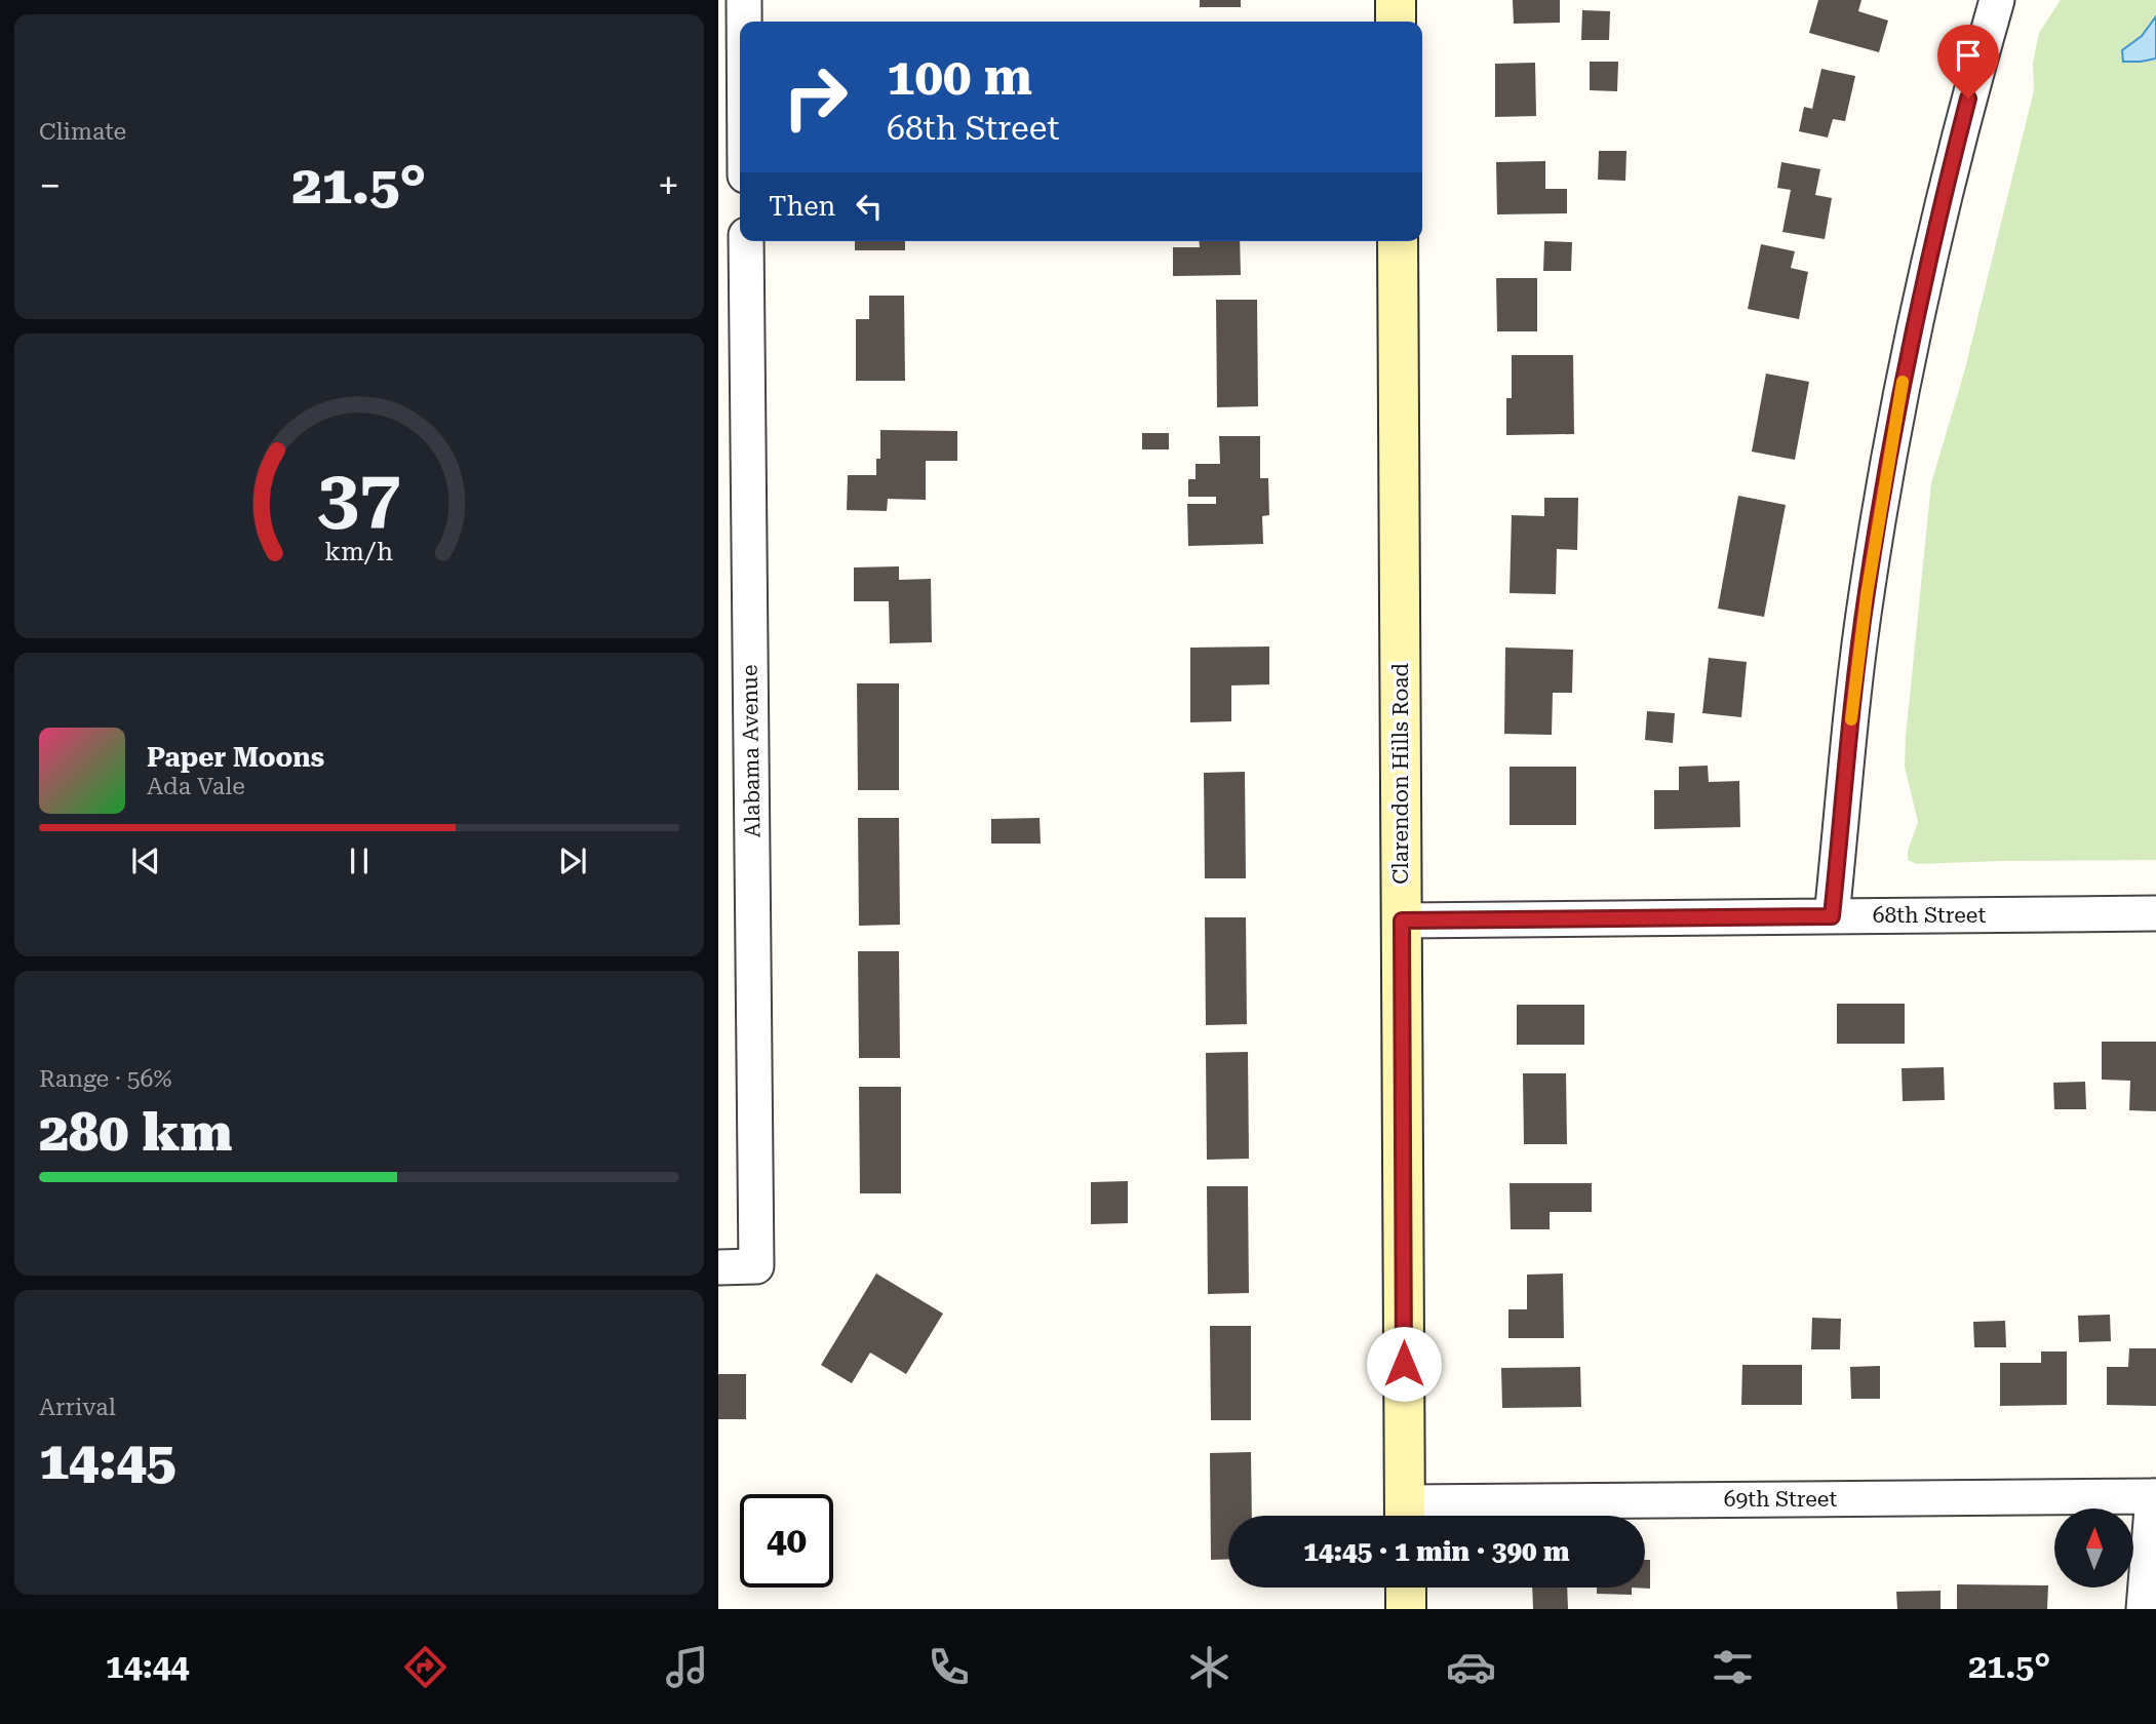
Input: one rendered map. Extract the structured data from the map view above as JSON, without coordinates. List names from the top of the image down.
{
  "streets": {
    "street": [
      "Alabama Avenue",
      "Clarendon Hills Road",
      "68th Street",
      "69th Street"
    ]
  },
  "crossings": [
    ["Clarendon Hills Road", "68th Street"],
    ["Clarendon Hills Road", "69th Street"]
  ],
  "north": "top",
  "page": {
    "tile": [
      "Climate",
      ["Range · 56%", "280 km"],
      ["Arrival", "14:45"]
    ],
    "turn": ["100 m", "68th Street"],
    "heat": ["−", "21.5°", "+"],
    "then": "Then",
    "song": ["Paper Moons", "Ada Vale"],
    "limit": "40",
    "trip": "14:45 · 1 min · 390 m",
    "tabs": ["14:44", "21.5°"],
    "gauge": ["37", "km/h"]
  }
}
